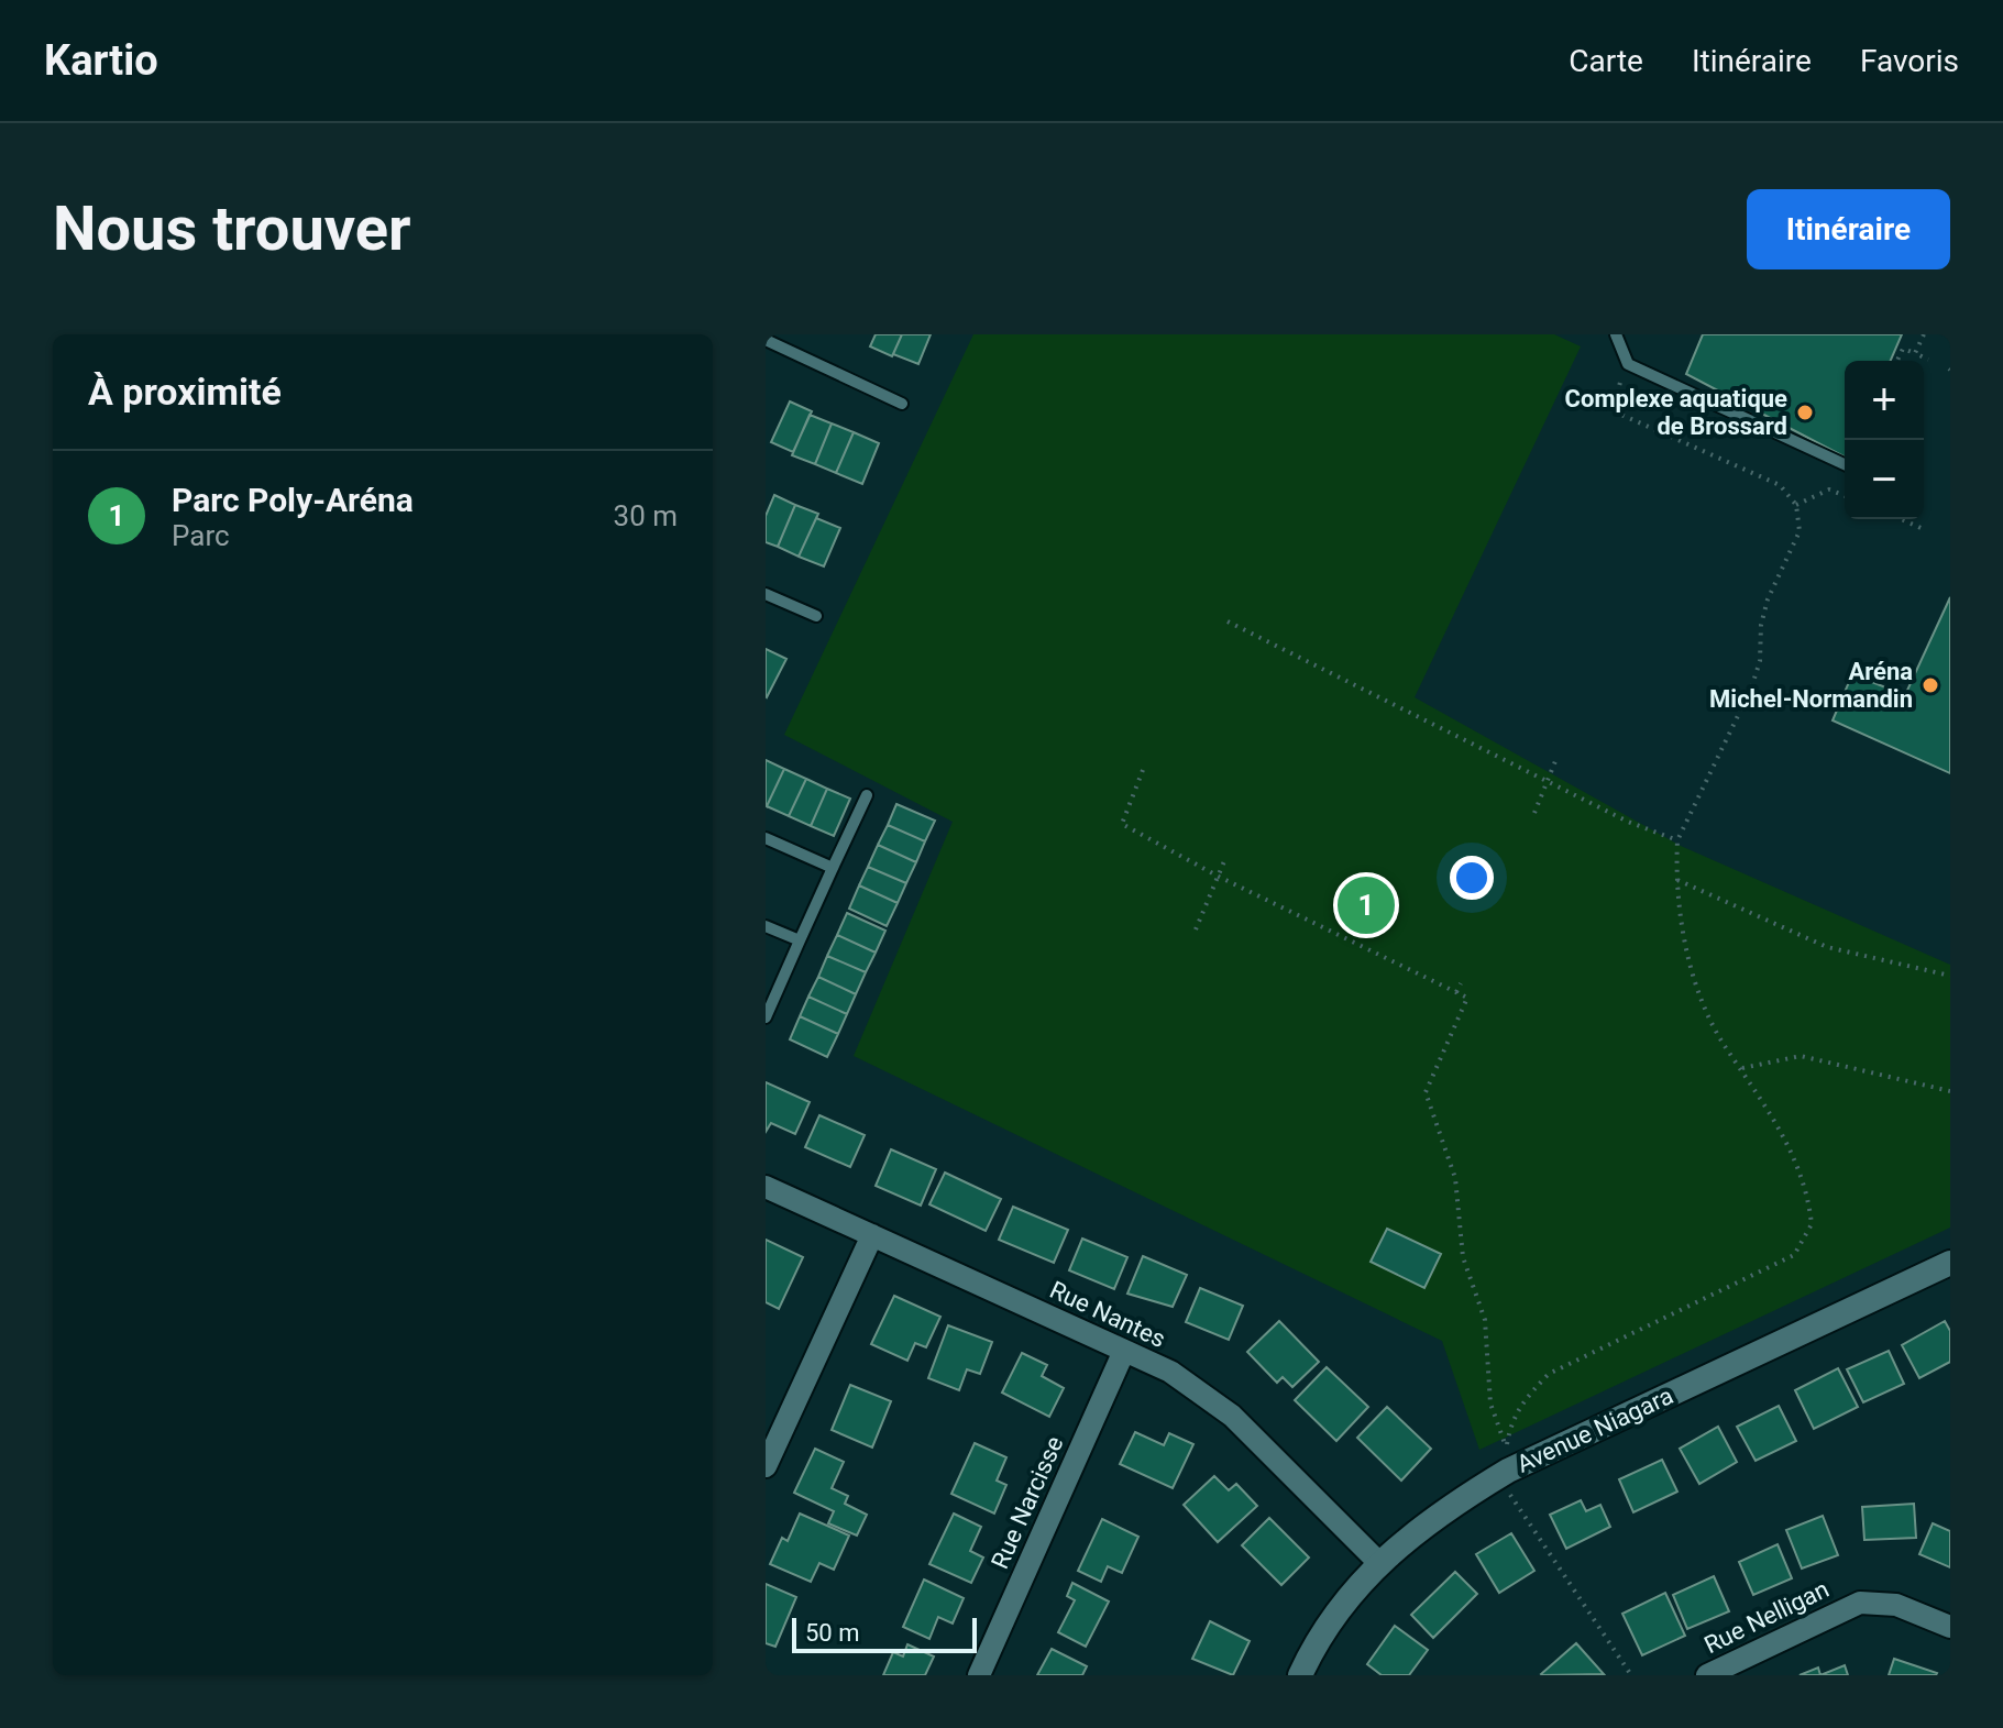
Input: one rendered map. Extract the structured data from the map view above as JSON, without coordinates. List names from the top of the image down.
{
  "streets": {
    "street": [
      "Rue Nantes",
      "Avenue Niagara",
      "Rue Narcisse",
      "Rue Nelligan"
    ]
  },
  "crossings": [
    ["Rue Nantes", "Avenue Niagara"],
    ["Rue Nantes", "Rue Narcisse"]
  ],
  "places": ["Complexe aquatique de Brossard", "Aréna Michel-Normandin"],
  "scale_bar": "50 m",
  "page": {
    "header": "Kartio",
    "nav": ["Carte", "Itinéraire", "Favoris"],
    "buttons": "Itinéraire",
    "title": "Nous trouver",
    "heading": "À proximité",
    "map_buttons": ["+", "−"],
    "list": [
      {
        "mark": "1",
        "name": "Parc Poly-Aréna",
        "note": "Parc",
        "value": "30 m"
      }
    ],
    "pins": "1",
    "scale": "50 m"
  }
}
